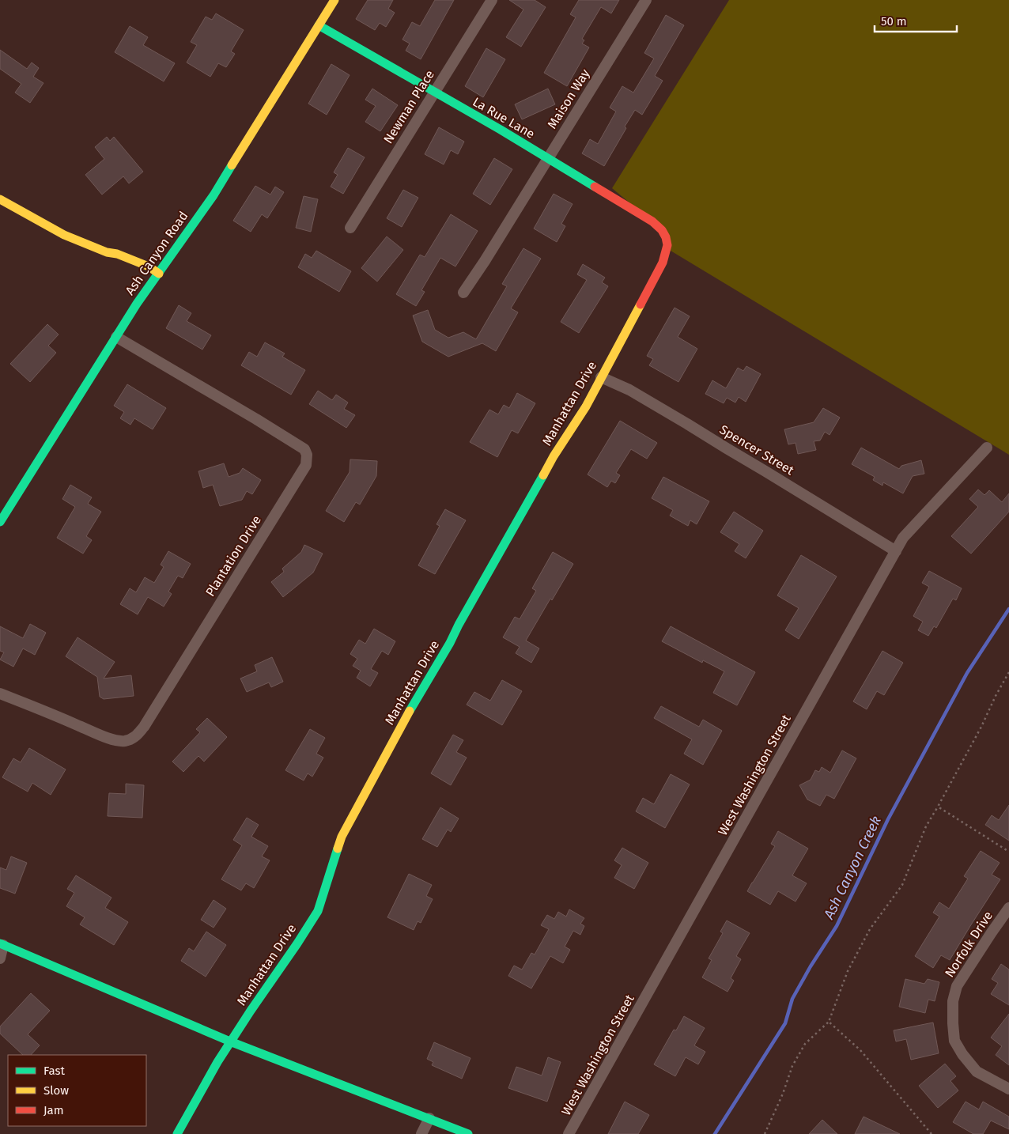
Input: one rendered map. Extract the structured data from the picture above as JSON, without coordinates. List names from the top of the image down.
{
  "streets": {
    "street": [
      "Maison Way",
      "Newman Place",
      "La Rue Lane",
      "Ash Canyon Road",
      "Manhattan Drive",
      "Spencer Street",
      "Plantation Drive",
      "West Washington Street",
      "Norfolk Drive"
    ]
  },
  "crossings": [
    ["Maison Way", "La Rue Lane"],
    ["Newman Place", "La Rue Lane"],
    ["La Rue Lane", "Ash Canyon Road"],
    ["La Rue Lane", "Manhattan Drive"],
    ["Ash Canyon Road", "Plantation Drive"],
    ["Manhattan Drive", "Spencer Street"],
    ["Spencer Street", "West Washington Street"]
  ],
  "water": ["Ash Canyon Creek"],
  "legend": ["Fast", "Slow", "Jam"],
  "scale_bar": "50 m"
}
